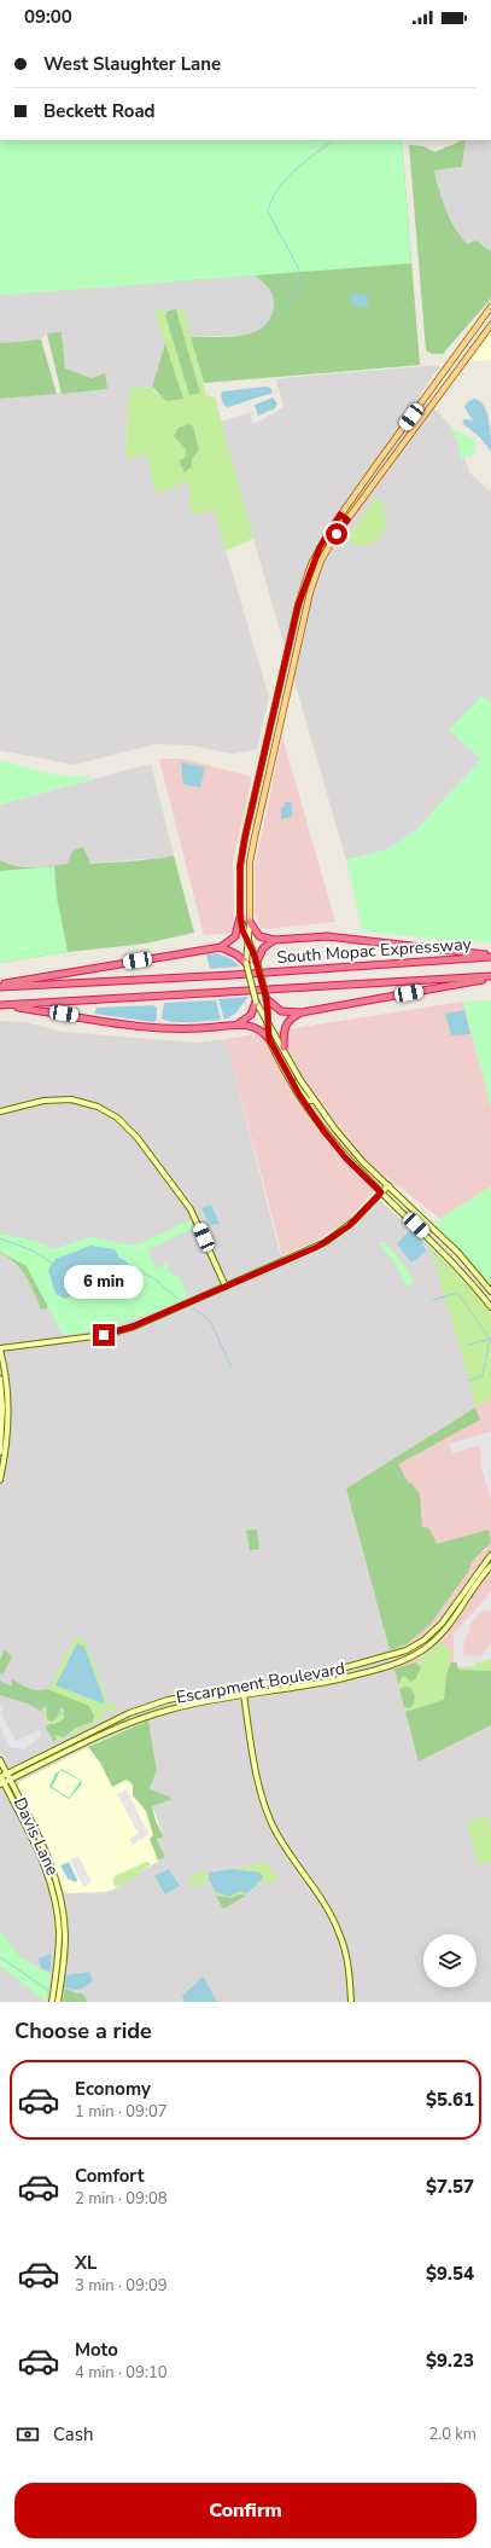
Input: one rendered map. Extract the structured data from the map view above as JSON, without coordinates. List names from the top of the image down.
{
  "streets": {
    "highway": ["South Mopac Expressway"],
    "main road": ["Escarpment Boulevard", "Davis Lane"]
  },
  "crossings": [
    ["Escarpment Boulevard", "Davis Lane"]
  ],
  "page": {
    "status": "09:00",
    "banner": ["West Slaughter Lane", "Beckett Road"],
    "bubble": "6 min",
    "heading": "Choose a ride",
    "list": [
      {
        "name": "Economy",
        "note": "1 min · 09:07",
        "value": "$5.61"
      },
      {
        "name": "Comfort",
        "note": "2 min · 09:08",
        "value": "$7.57"
      },
      {
        "name": "XL",
        "note": "3 min · 09:09",
        "value": "$9.54"
      },
      {
        "name": "Moto",
        "note": "4 min · 09:10",
        "value": "$9.23"
      }
    ],
    "pay": ["Cash", "2.0 km"],
    "buttons": "Confirm"
  }
}
